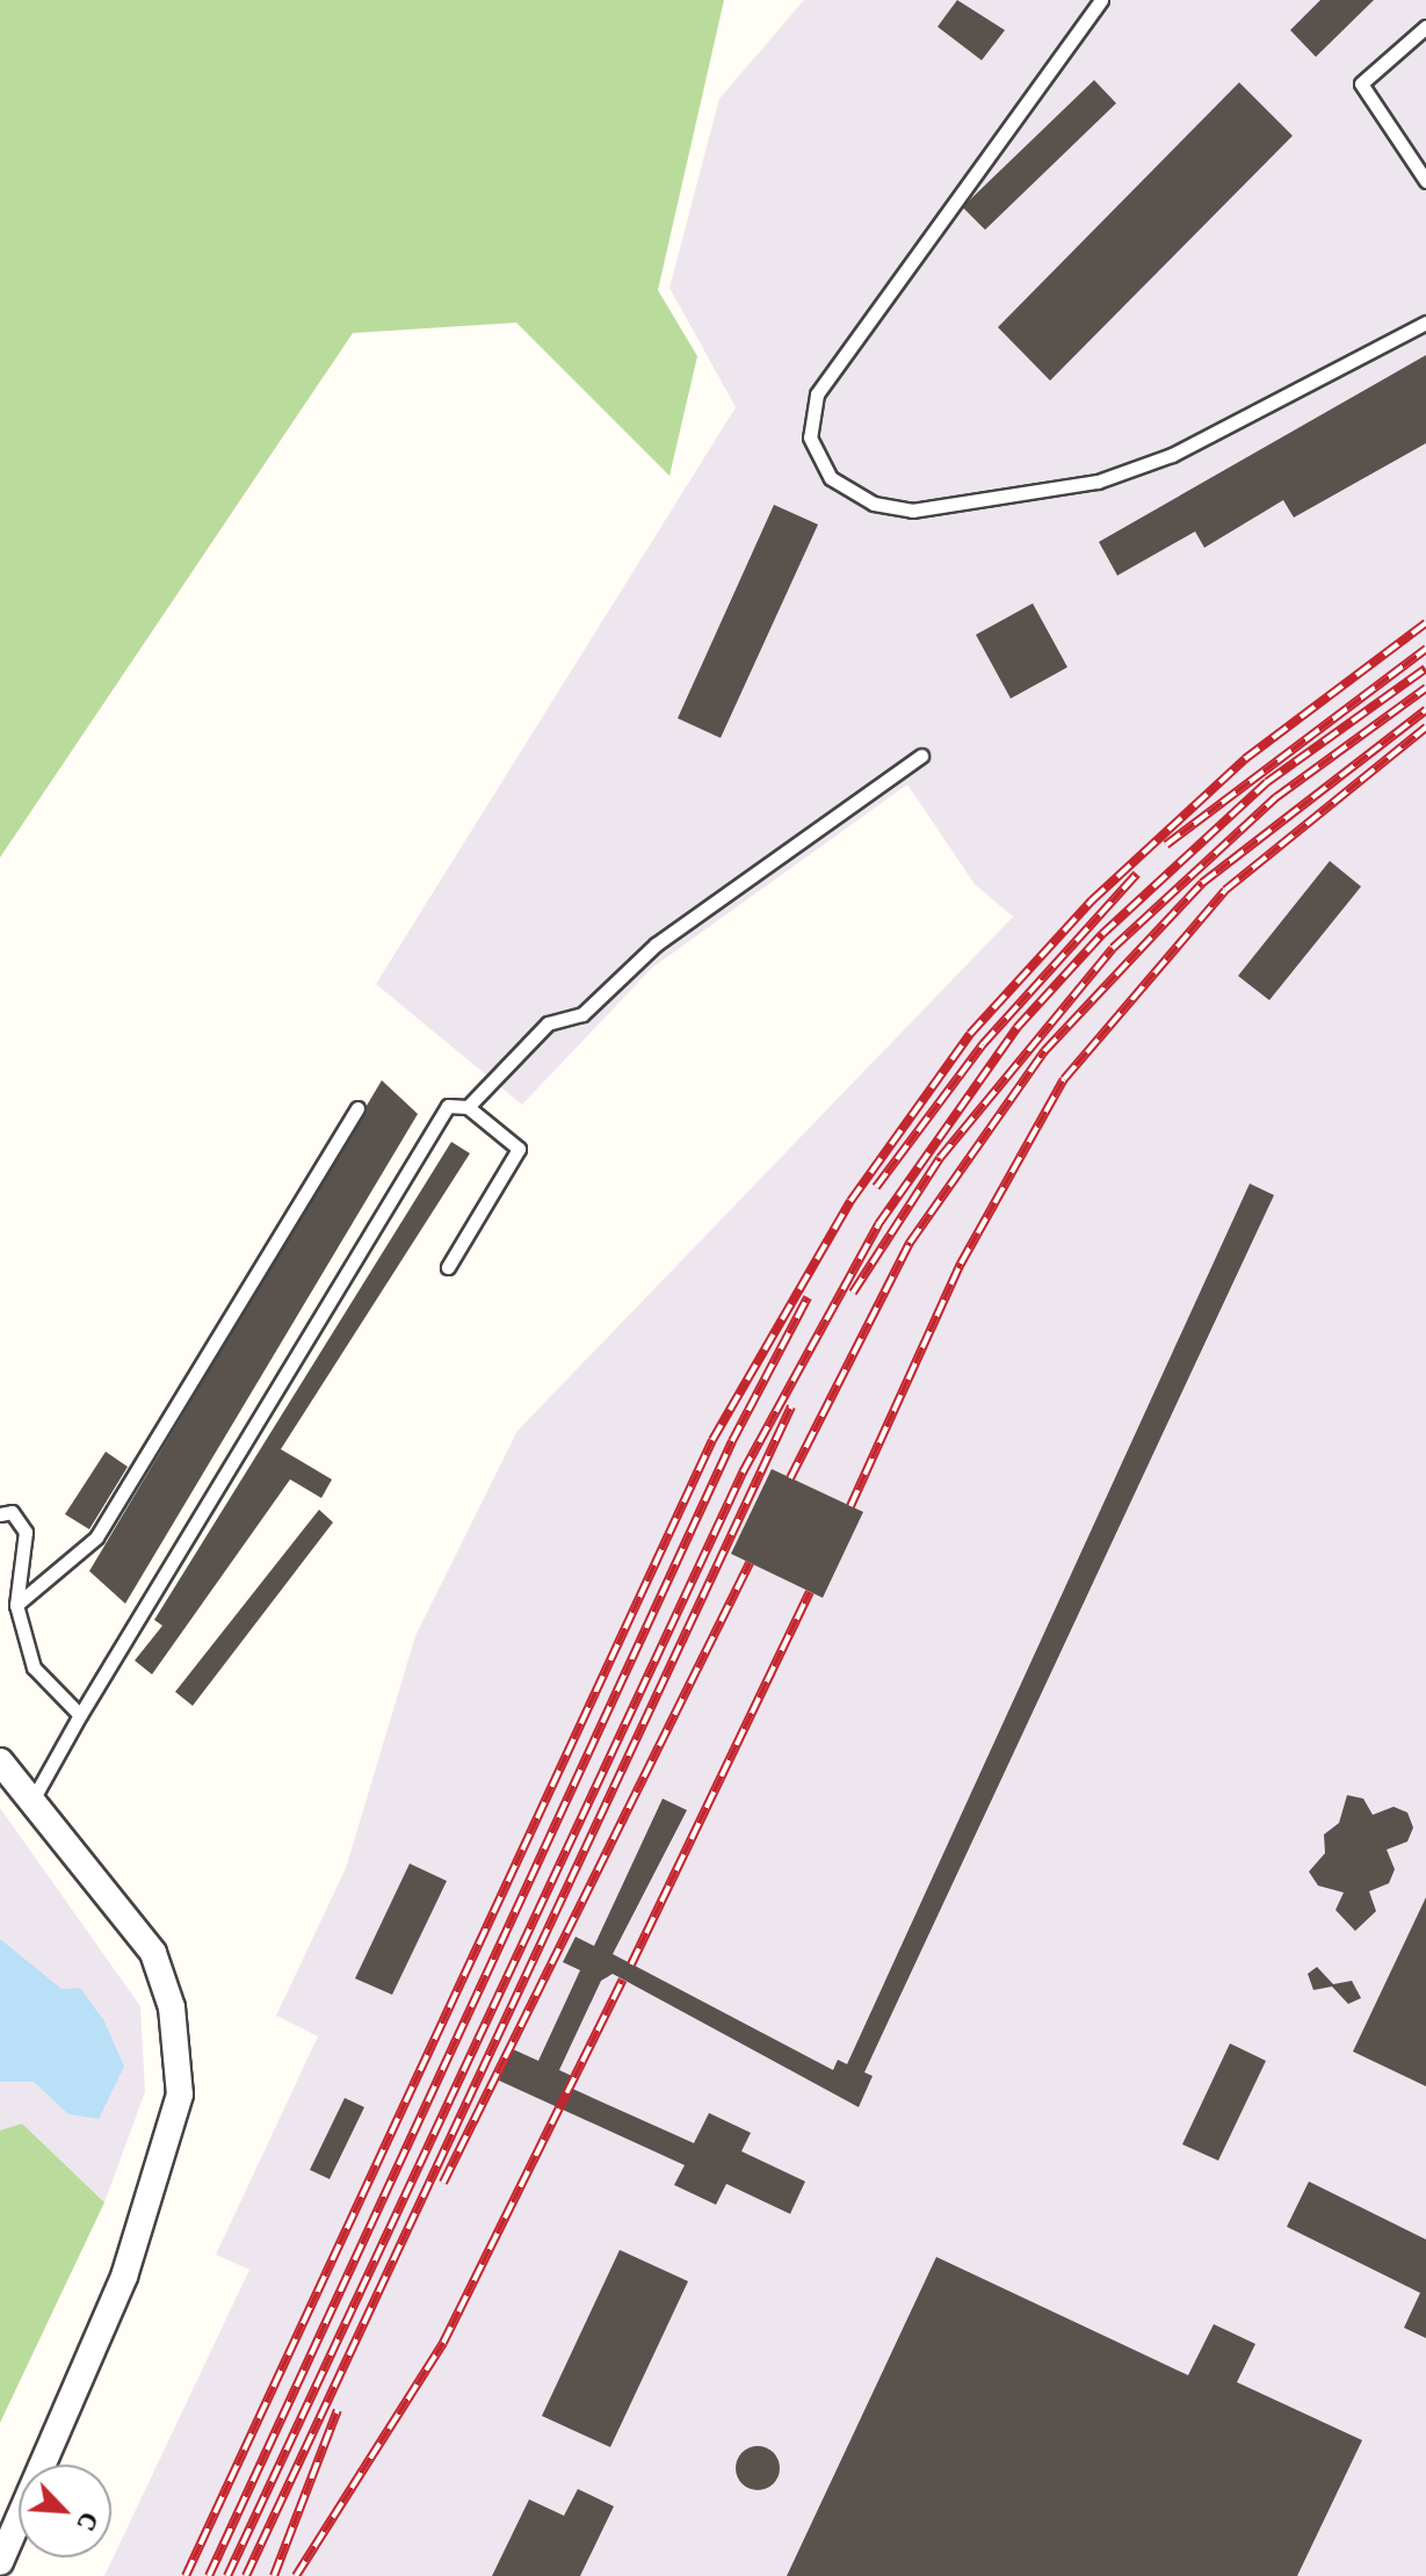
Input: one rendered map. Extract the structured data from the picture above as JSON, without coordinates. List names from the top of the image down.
{
  "north": "bottom right"
}
